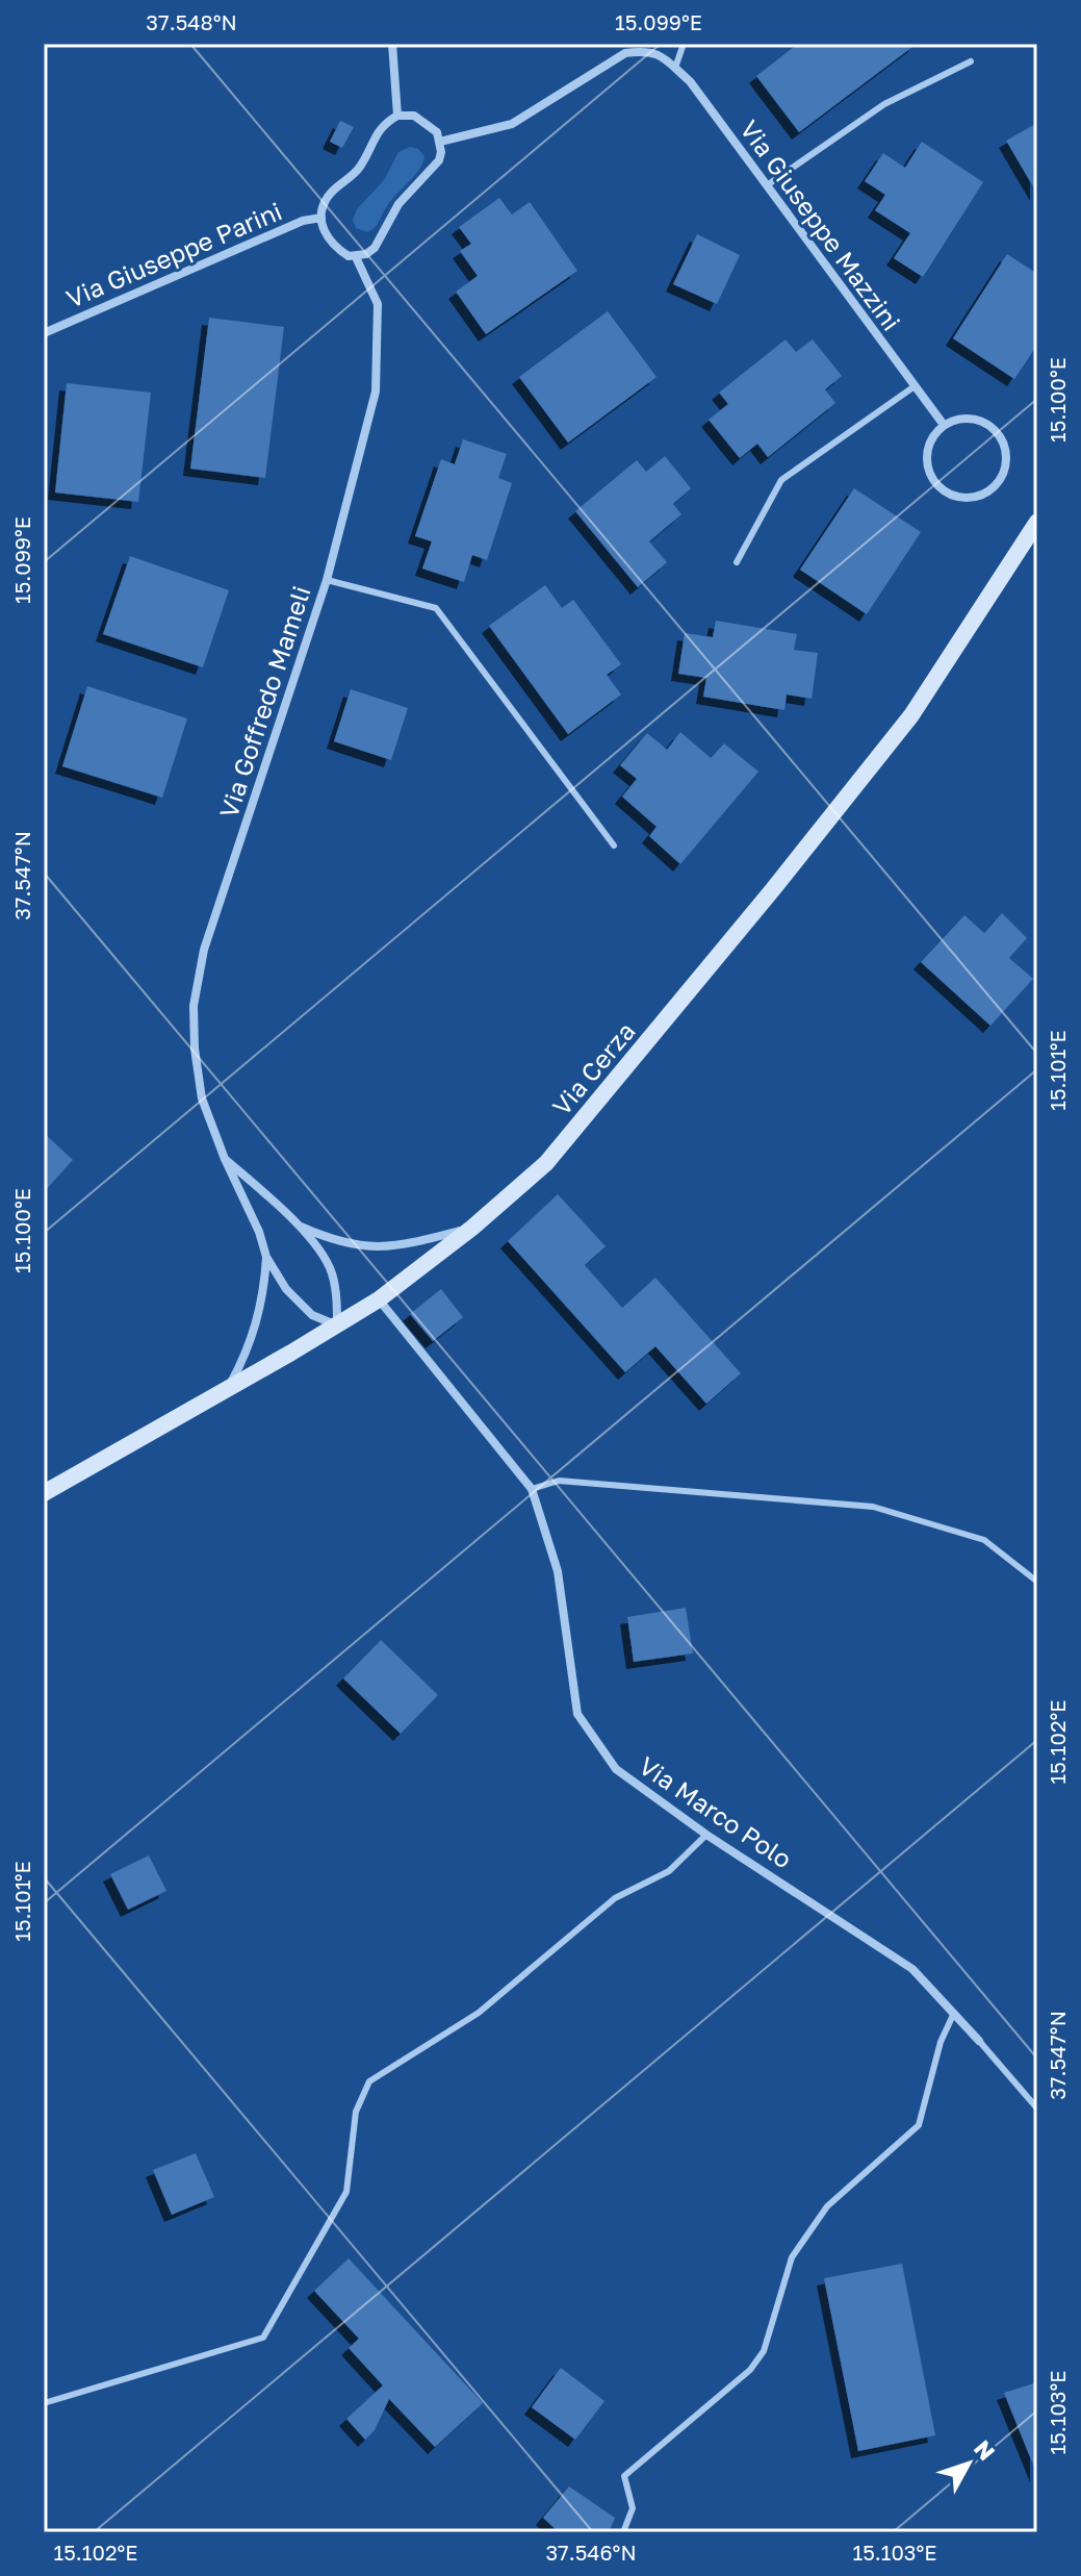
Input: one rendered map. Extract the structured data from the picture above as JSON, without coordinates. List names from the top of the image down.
{
  "streets": {
    "main road": ["Via Cerza"],
    "street": [
      "Via Giuseppe Mazzini",
      "Via Giuseppe Parini",
      "Via Goffredo Mameli",
      "Via Marco Polo"
    ]
  },
  "crossings": [
    ["Via Cerza", "Via Marco Polo"]
  ],
  "north": "top right",
  "coordinates": [
    "37.548°N",
    "15.099°E",
    "15.100°E",
    "37.547°N",
    "15.101°E",
    "15.102°E",
    "15.103°E",
    "37.546°N"
  ]
}
